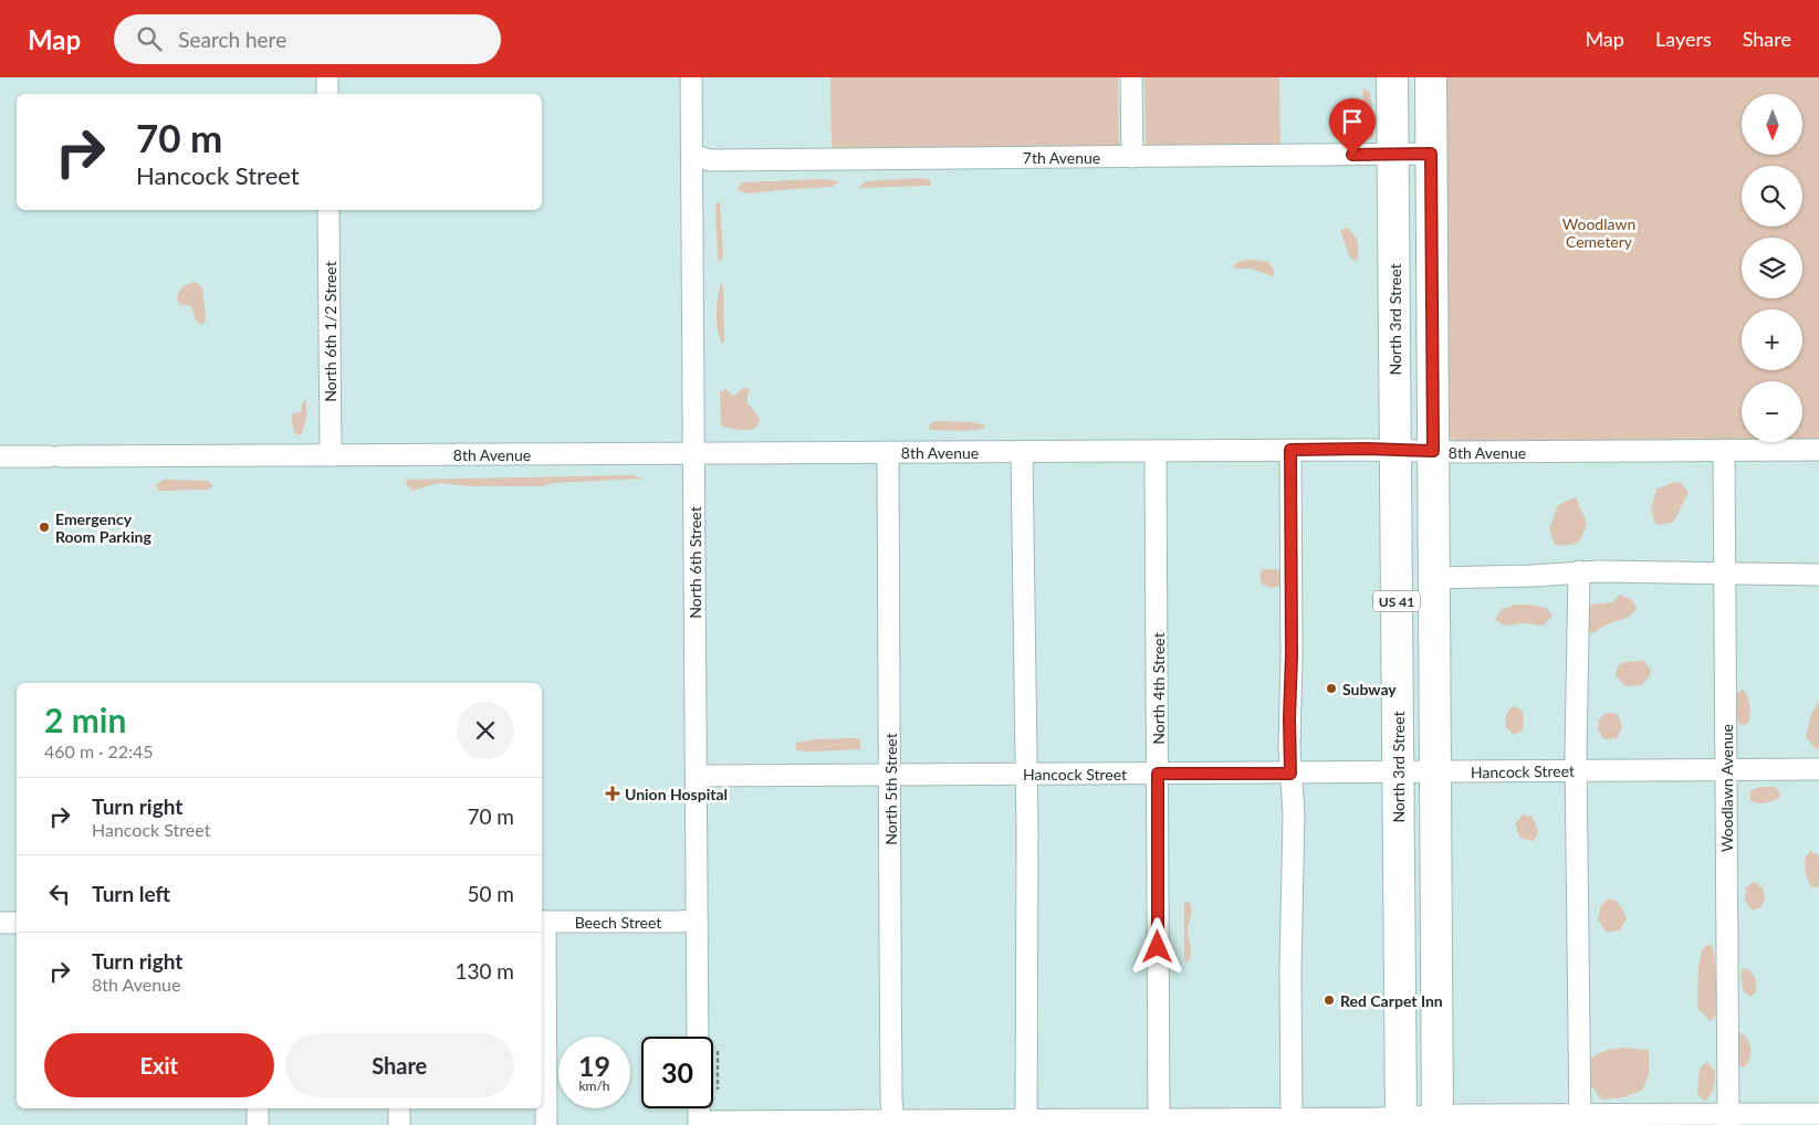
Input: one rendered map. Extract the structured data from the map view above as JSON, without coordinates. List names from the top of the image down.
{
  "streets": {
    "highway": ["North 3rd Street", "US 41"],
    "street": [
      "7th Avenue",
      "North 6th 1/2 Street",
      "8th Avenue",
      "North 6th Street",
      "North 4th Street",
      "Hancock Street",
      "Woodlawn Avenue",
      "North 5th Street",
      "Beech Street"
    ]
  },
  "crossings": [
    ["7th Avenue", "North 3rd Street"],
    ["7th Avenue", "North 6th Street"],
    ["7th Avenue", "US 41"],
    ["North 3rd Street", "8th Avenue"],
    ["North 3rd Street", "Hancock Street"],
    ["North 6th 1/2 Street", "8th Avenue"],
    ["8th Avenue", "North 6th Street"],
    ["8th Avenue", "US 41"],
    ["8th Avenue", "North 4th Street"],
    ["8th Avenue", "Woodlawn Avenue"],
    ["8th Avenue", "North 5th Street"],
    ["North 6th Street", "Hancock Street"],
    ["North 6th Street", "Beech Street"],
    ["US 41", "Hancock Street"],
    ["North 4th Street", "Hancock Street"],
    ["Hancock Street", "Woodlawn Avenue"],
    ["Hancock Street", "North 5th Street"]
  ],
  "parks": ["Woodlawn Cemetery"],
  "places": {
    "other": ["Emergency Room Parking", "Subway", "Red Carpet Inn"],
    "health": ["Union Hospital"]
  },
  "north": "bottom",
  "page": {
    "header": "Map",
    "search": "Search here",
    "nav": ["Map", "Layers", "Share"],
    "map_buttons": ["+", "−"],
    "turn": ["70 m", "Hancock Street"],
    "heading": ["2 min", "460 m · 22:45"],
    "list": [
      {
        "name": "Turn right",
        "note": "Hancock Street",
        "value": "70 m"
      },
      {
        "name": "Turn left",
        "value": "50 m"
      },
      {
        "name": "Turn right",
        "note": "8th Avenue",
        "value": "130 m"
      }
    ],
    "buttons": ["Exit", "Share"],
    "speed": "19 km/h",
    "limit": "30"
  }
}
